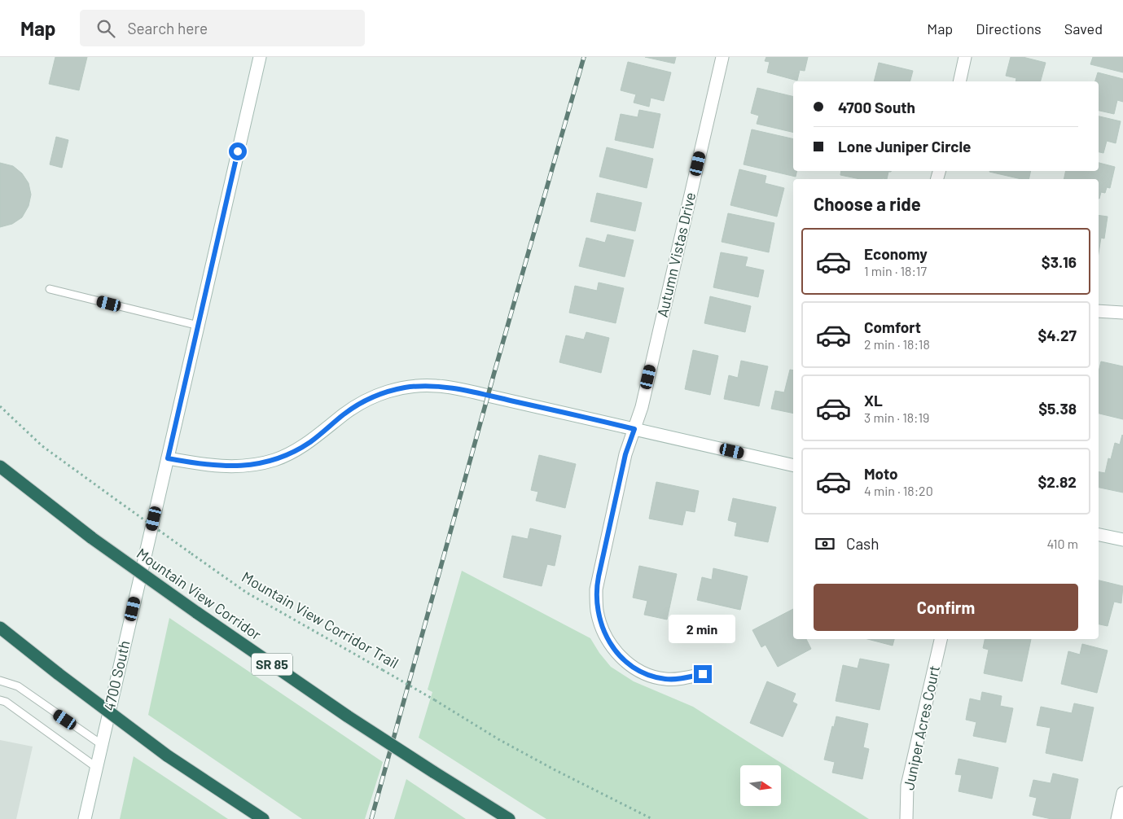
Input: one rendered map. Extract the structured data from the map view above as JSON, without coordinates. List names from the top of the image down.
{
  "streets": {
    "highway": ["Mountain View Corridor", "SR 85"],
    "street": ["Autumn Vistas Drive", "4700 South", "Juniper Acres Court"],
    "path": ["Mountain View Corridor Trail"]
  },
  "north": "right",
  "page": {
    "header": "Map",
    "search": "Search here",
    "nav": ["Map", "Directions", "Saved"],
    "banner": ["4700 South", "Lone Juniper Circle"],
    "heading": "Choose a ride",
    "list": [
      {
        "name": "Economy",
        "note": "1 min · 18:17",
        "value": "$3.16"
      },
      {
        "name": "Comfort",
        "note": "2 min · 18:18",
        "value": "$4.27"
      },
      {
        "name": "XL",
        "note": "3 min · 18:19",
        "value": "$5.38"
      },
      {
        "name": "Moto",
        "note": "4 min · 18:20",
        "value": "$2.82"
      }
    ],
    "pay": ["Cash", "410 m"],
    "buttons": "Confirm",
    "bubble": "2 min"
  }
}
